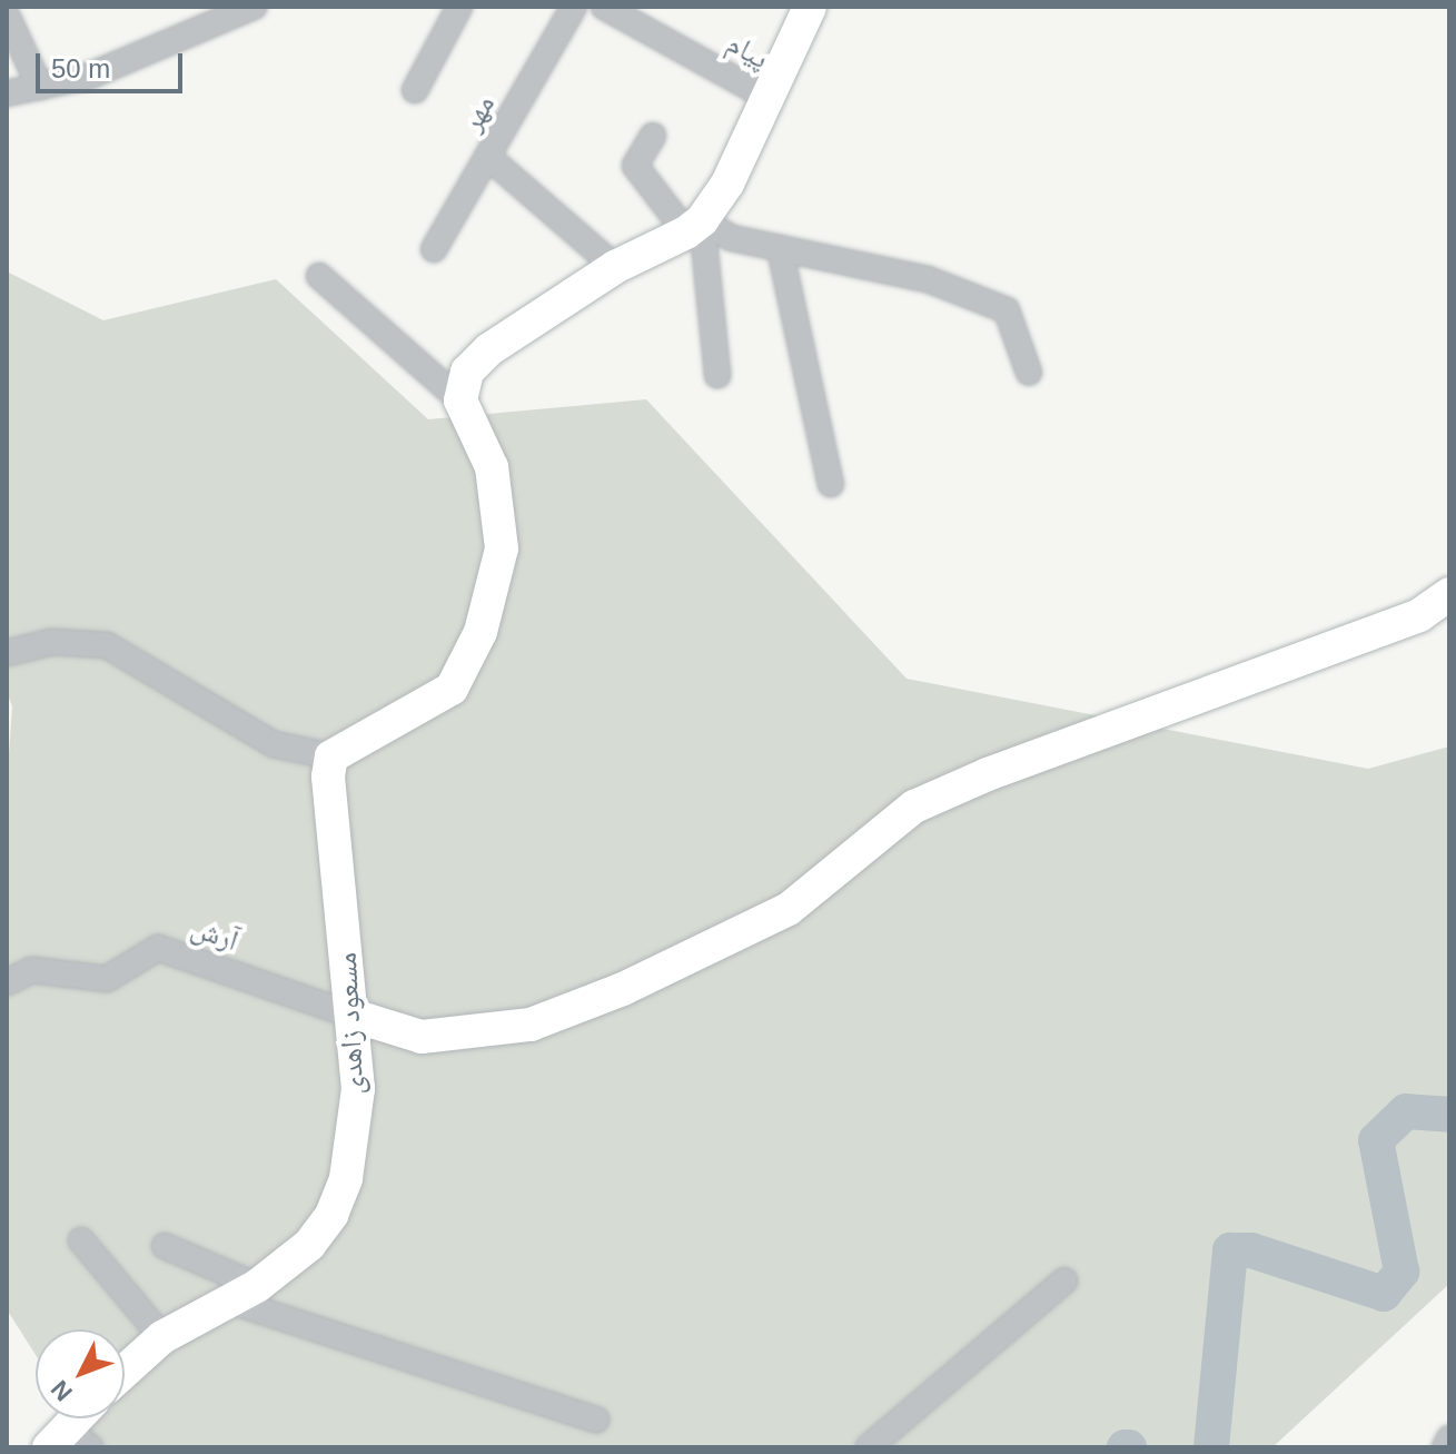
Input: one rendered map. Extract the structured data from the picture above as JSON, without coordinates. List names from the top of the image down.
{
  "streets": {
    "street": [
      "پیام",
      "مهر",
      "آرش",
      "مسعود زاهدی"
    ]
  },
  "crossings": [
    ["آرش", "مسعود زاهدی"]
  ],
  "scale_bar": "50 m",
  "north": "bottom left"
}
